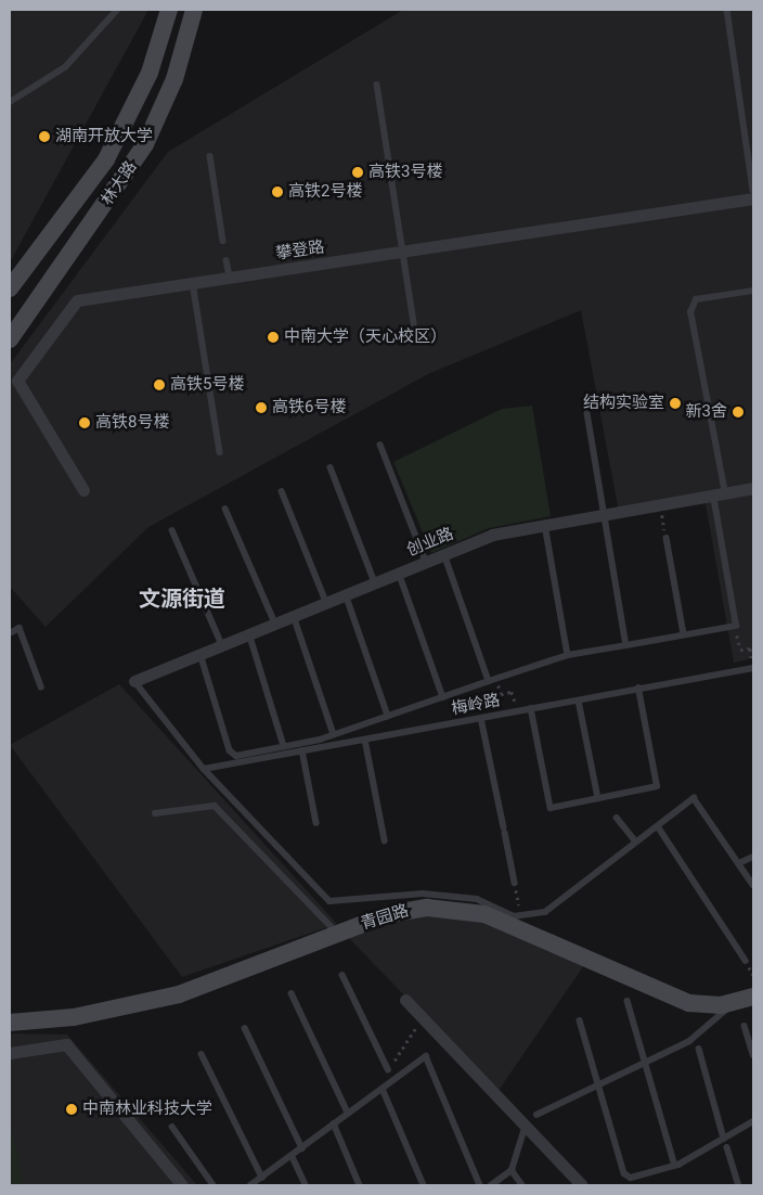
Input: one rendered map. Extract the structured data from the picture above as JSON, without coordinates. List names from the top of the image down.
{
  "streets": {
    "street": [
      "林大路",
      "攀登路",
      "创业路",
      "青园路"
    ],
    "lane": ["梅岭路"]
  },
  "districts": ["文源街道"],
  "places": [
    "湖南开放大学",
    "高铁3号楼",
    "高铁2号楼",
    "中南大学（天心校区）",
    "高铁5号楼",
    "结构实验室",
    "高铁6号楼",
    "新3舍",
    "高铁8号楼",
    "中南林业科技大学"
  ]
}
